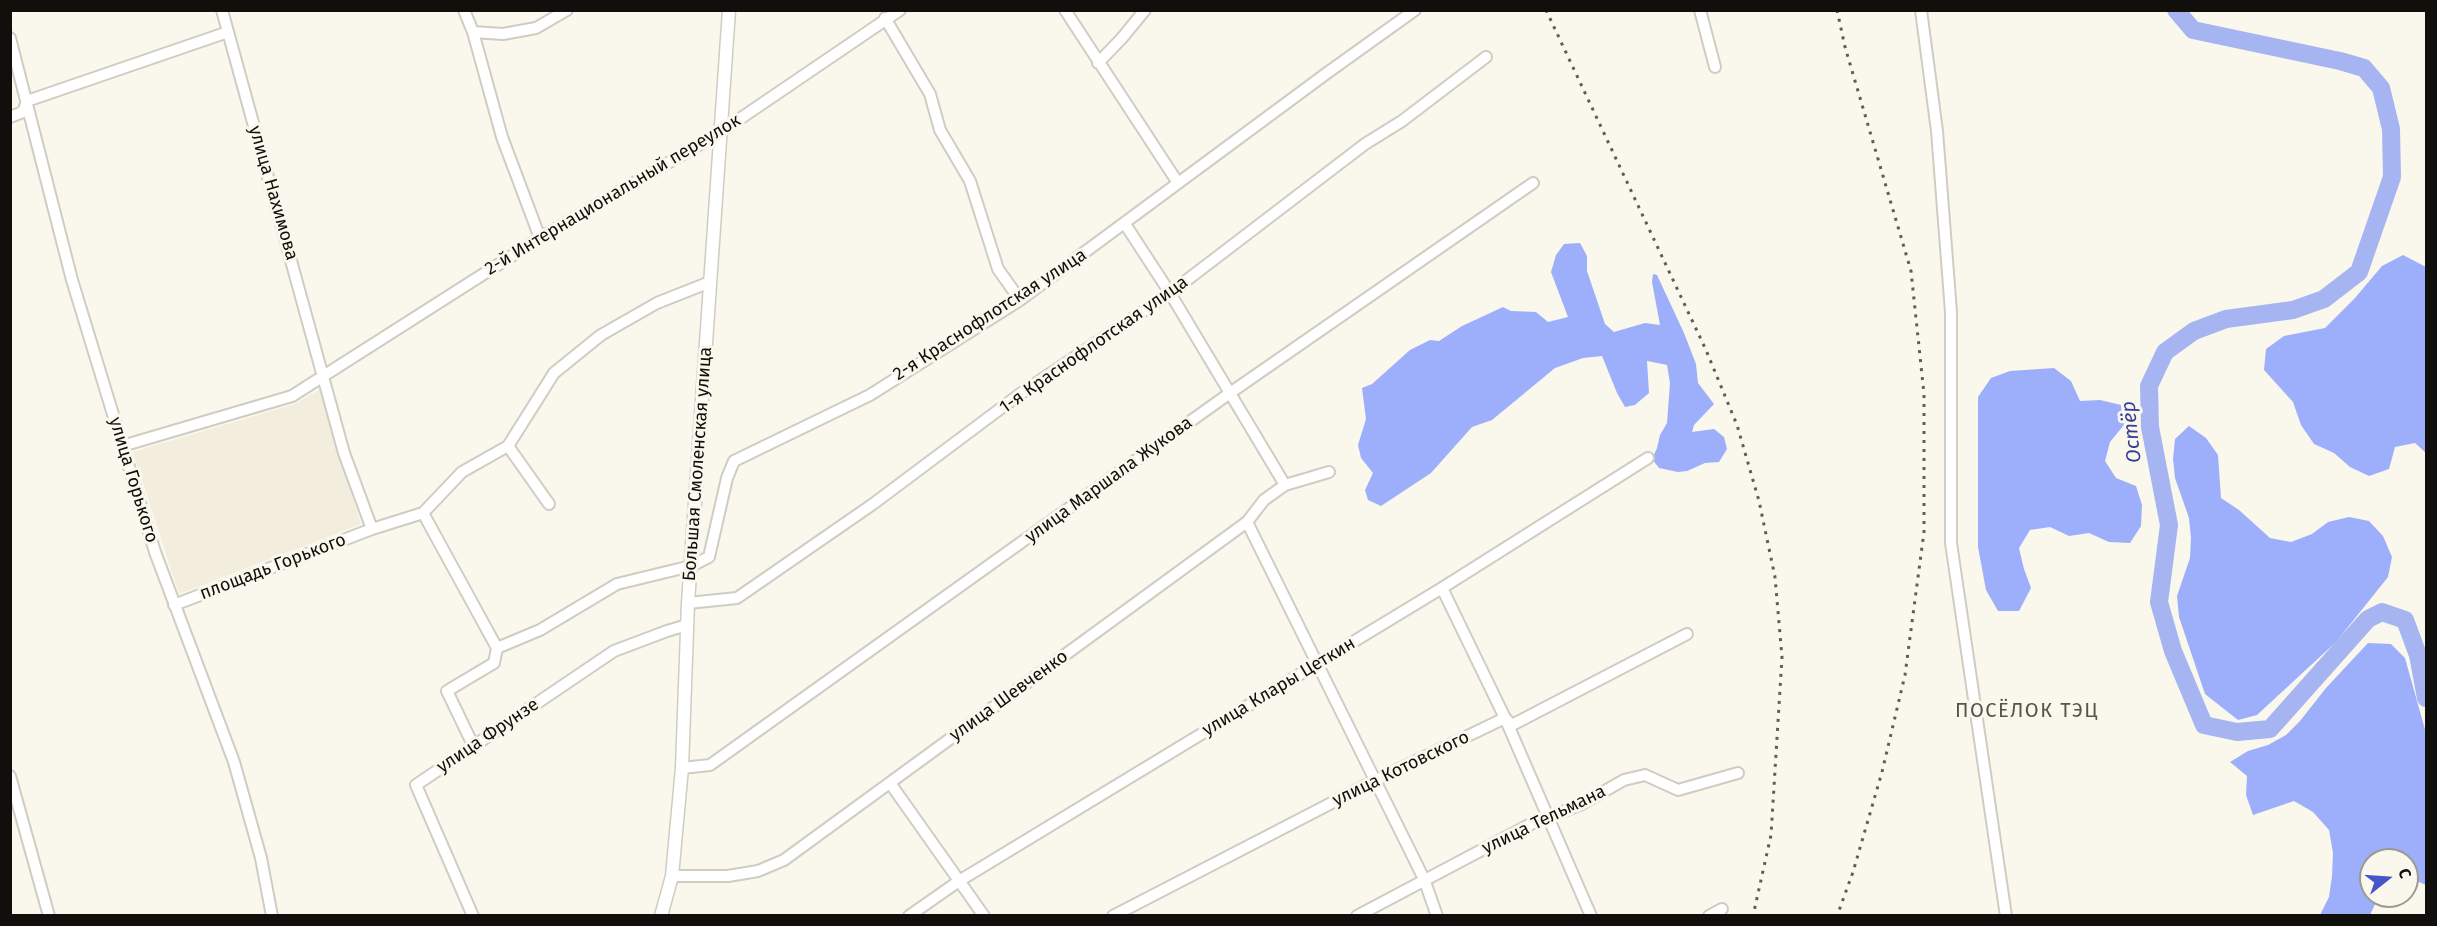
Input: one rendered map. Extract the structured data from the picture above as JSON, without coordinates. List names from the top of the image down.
{
  "streets": {
    "main road": ["Большая Смоленская улица"],
    "street": [
      "улица Нахимова",
      "2-й Интернациональный переулок",
      "2-я Краснофлотская улица",
      "1-я Краснофлотская улица",
      "улица Горького",
      "улица Маршала Жукова",
      "площадь Горького",
      "улица Клары Цеткин",
      "улица Шевченко",
      "улица Фрунзе",
      "улица Котовского",
      "улица Тельмана"
    ]
  },
  "crossings": [
    ["улица Нахимова", "2-й Интернациональный переулок"],
    ["2-й Интернациональный переулок", "Большая Смоленская улица"],
    ["2-я Краснофлотская улица", "Большая Смоленская улица"],
    ["1-я Краснофлотская улица", "Большая Смоленская улица"],
    ["Большая Смоленская улица", "улица Маршала Жукова"],
    ["Большая Смоленская улица", "улица Шевченко"],
    ["Большая Смоленская улица", "улица Фрунзе"],
    ["улица Горького", "площадь Горького"]
  ],
  "districts": ["ПОСЁЛОК ТЭЦ"],
  "water": ["Остёр"],
  "north": "right"
}
